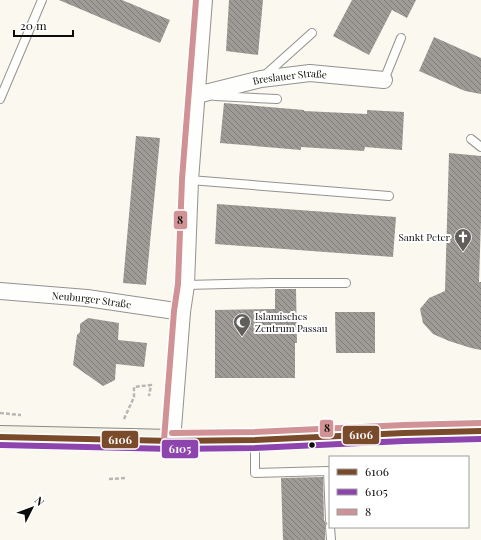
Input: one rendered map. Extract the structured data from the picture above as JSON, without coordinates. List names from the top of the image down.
{
  "streets": {
    "street": ["Breslauer Straße", "Neuburger Straße"]
  },
  "places": {
    "church": ["Sankt Peter"],
    "mosque": ["Islamisches Zentrum Passau"]
  },
  "lines": ["transit line 8", "transit line 6106", "transit line 6105"],
  "legend": ["6106", "6105", "8"],
  "scale_bar": "20 m",
  "north": "top right"
}
